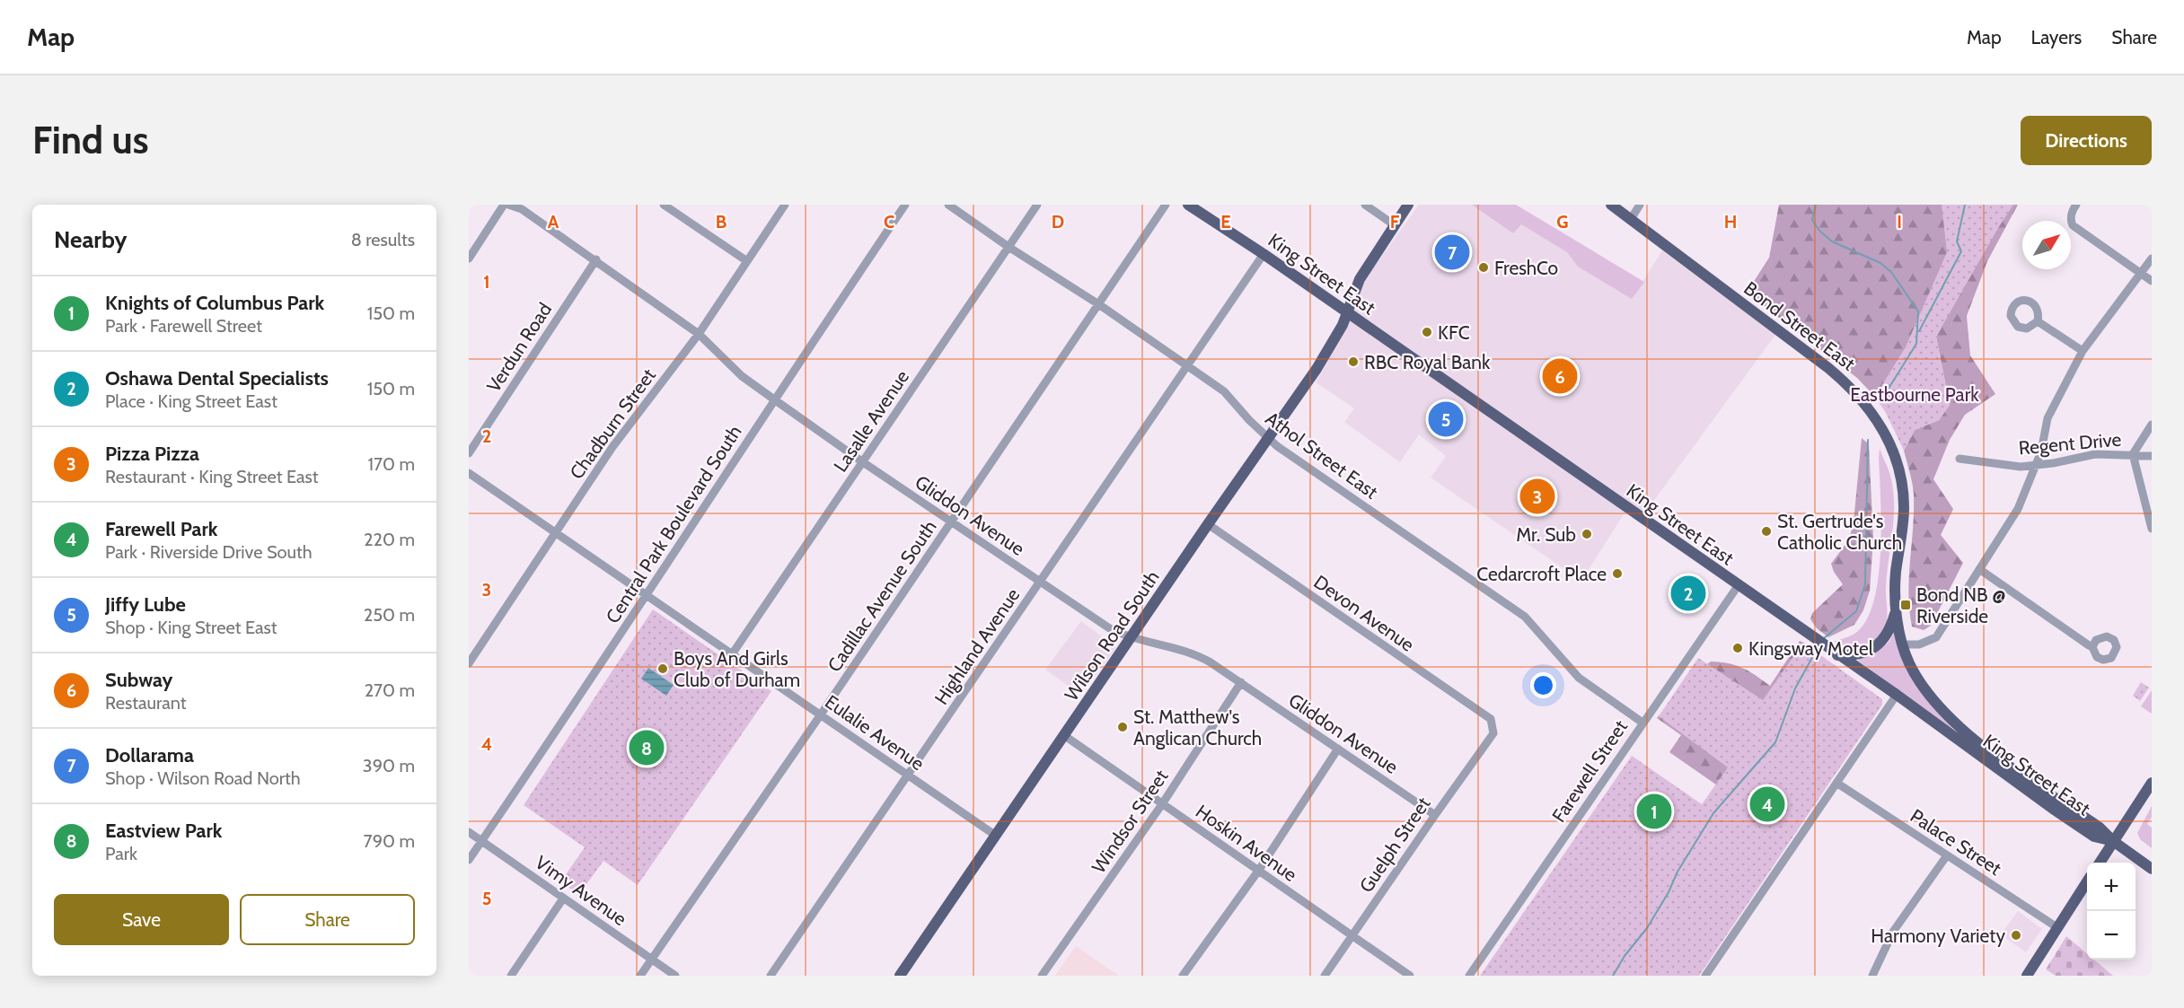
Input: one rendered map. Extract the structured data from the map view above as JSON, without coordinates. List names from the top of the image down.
{
  "streets": {
    "main road": ["King Street East", "Bond Street East", "Wilson Road South"],
    "street": [
      "Verdun Road",
      "Lasalle Avenue",
      "Chadburn Street",
      "Regent Drive",
      "Athol Street East",
      "Gliddon Avenue",
      "Central Park Boulevard South",
      "Cadillac Avenue South",
      "Devon Avenue",
      "Highland Avenue",
      "Eulalie Avenue",
      "Farewell Street",
      "Windsor Street",
      "Palace Street",
      "Hoskin Avenue",
      "Guelph Street",
      "Vimy Avenue"
    ]
  },
  "crossings": [
    ["King Street East", "Bond Street East"],
    ["King Street East", "Wilson Road South"],
    ["King Street East", "Highland Avenue"],
    ["King Street East", "Farewell Street"],
    ["Verdun Road", "Gliddon Avenue"],
    ["Lasalle Avenue", "Athol Street East"],
    ["Lasalle Avenue", "Gliddon Avenue"],
    ["Lasalle Avenue", "Eulalie Avenue"],
    ["Chadburn Street", "Gliddon Avenue"],
    ["Chadburn Street", "Eulalie Avenue"],
    ["Athol Street East", "Cadillac Avenue South"],
    ["Athol Street East", "Wilson Road South"],
    ["Athol Street East", "Highland Avenue"],
    ["Athol Street East", "Farewell Street"],
    ["Gliddon Avenue", "Central Park Boulevard South"],
    ["Gliddon Avenue", "Cadillac Avenue South"],
    ["Gliddon Avenue", "Wilson Road South"],
    ["Gliddon Avenue", "Highland Avenue"],
    ["Gliddon Avenue", "Windsor Street"],
    ["Gliddon Avenue", "Guelph Street"],
    ["Central Park Boulevard South", "Eulalie Avenue"],
    ["Central Park Boulevard South", "Vimy Avenue"],
    ["Cadillac Avenue South", "Eulalie Avenue"],
    ["Cadillac Avenue South", "Vimy Avenue"],
    ["Devon Avenue", "Wilson Road South"],
    ["Devon Avenue", "Guelph Street"],
    ["Wilson Road South", "Eulalie Avenue"],
    ["Wilson Road South", "Hoskin Avenue"],
    ["Highland Avenue", "Eulalie Avenue"],
    ["Windsor Street", "Hoskin Avenue"],
    ["Hoskin Avenue", "Guelph Street"]
  ],
  "parks": ["Eastbourne Park"],
  "places": {
    "other": [
      "FreshCo",
      "KFC",
      "RBC Royal Bank",
      "St. Gertrude's Catholic Church",
      "Mr. Sub",
      "Cedarcroft Place",
      "Kingsway Motel",
      "Boys And Girls Club of Durham",
      "St. Matthew's Anglican Church",
      "Harmony Variety"
    ],
    "transit": ["Bond NB @ Riverside"]
  },
  "north": "top right",
  "page": {
    "header": "Map",
    "nav": ["Map", "Layers", "Share"],
    "buttons": [
      "Directions",
      ["Save", "Share"]
    ],
    "title": "Find us",
    "heading": ["Nearby", "8 results"],
    "pins": [
      "7",
      "6",
      "5",
      "3",
      "2",
      "8",
      "4",
      "1"
    ],
    "list": [
      {
        "mark": "1",
        "name": "Knights of Columbus Park",
        "note": "Park · Farewell Street",
        "value": "150 m"
      },
      {
        "mark": "2",
        "name": "Oshawa Dental Specialists",
        "note": "Place · King Street East",
        "value": "150 m"
      },
      {
        "mark": "3",
        "name": "Pizza Pizza",
        "note": "Restaurant · King Street East",
        "value": "170 m"
      },
      {
        "mark": "4",
        "name": "Farewell Park",
        "note": "Park · Riverside Drive South",
        "value": "220 m"
      },
      {
        "mark": "5",
        "name": "Jiffy Lube",
        "note": "Shop · King Street East",
        "value": "250 m"
      },
      {
        "mark": "6",
        "name": "Subway",
        "note": "Restaurant",
        "value": "270 m"
      },
      {
        "mark": "7",
        "name": "Dollarama",
        "note": "Shop · Wilson Road North",
        "value": "390 m"
      },
      {
        "mark": "8",
        "name": "Eastview Park",
        "note": "Park",
        "value": "790 m"
      }
    ],
    "map_buttons": ["+", "−"]
  },
  "grid": {
    "columns": [
      "A",
      "B",
      "C",
      "D",
      "E",
      "F",
      "G",
      "H",
      "I"
    ],
    "rows": [
      "1",
      "2",
      "3",
      "4",
      "5"
    ]
  }
}
